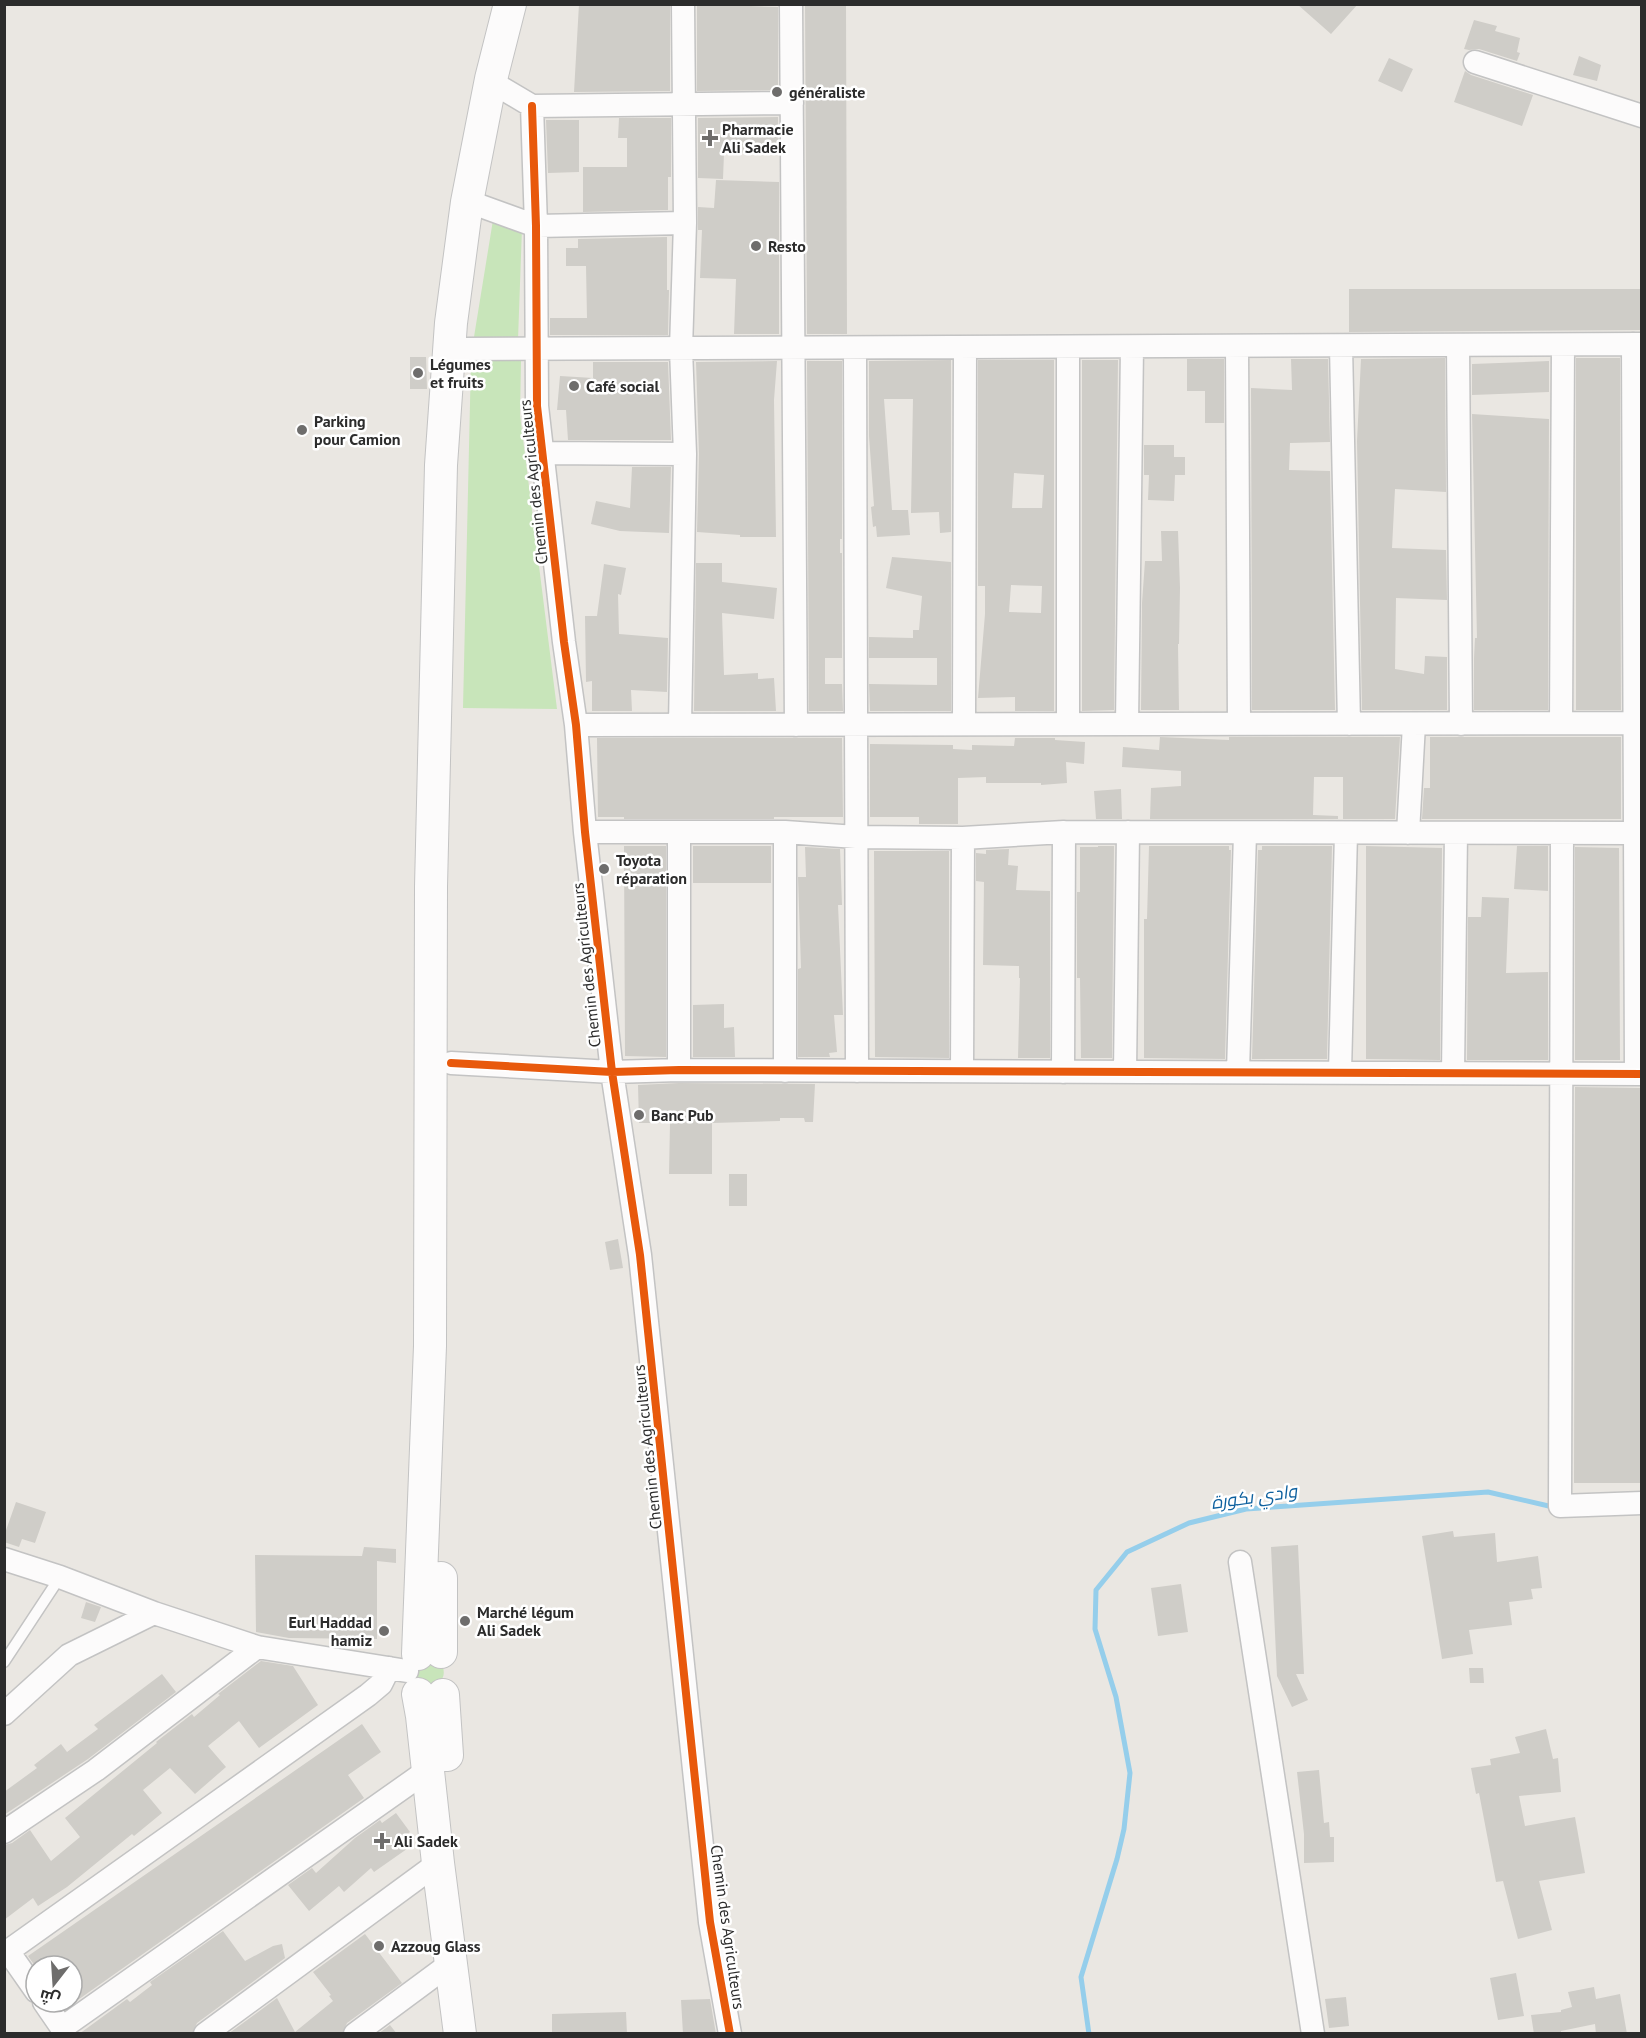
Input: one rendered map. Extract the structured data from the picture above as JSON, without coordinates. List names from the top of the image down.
{
  "streets": {
    "street": ["Chemin des Agriculteurs"]
  },
  "water": ["وادي بكورة"],
  "places": {
    "other": [
      "généraliste",
      "Resto",
      "Légumes et fruits",
      "Café social",
      "Parking pour Camion",
      "Toyota réparation",
      "Banc Pub",
      "Marché légum Ali Sadek",
      "Eurl Haddad hamiz",
      "Azzoug Glass"
    ],
    "health": ["Pharmacie Ali Sadek", "Ali Sadek"]
  },
  "north": "bottom"
}
